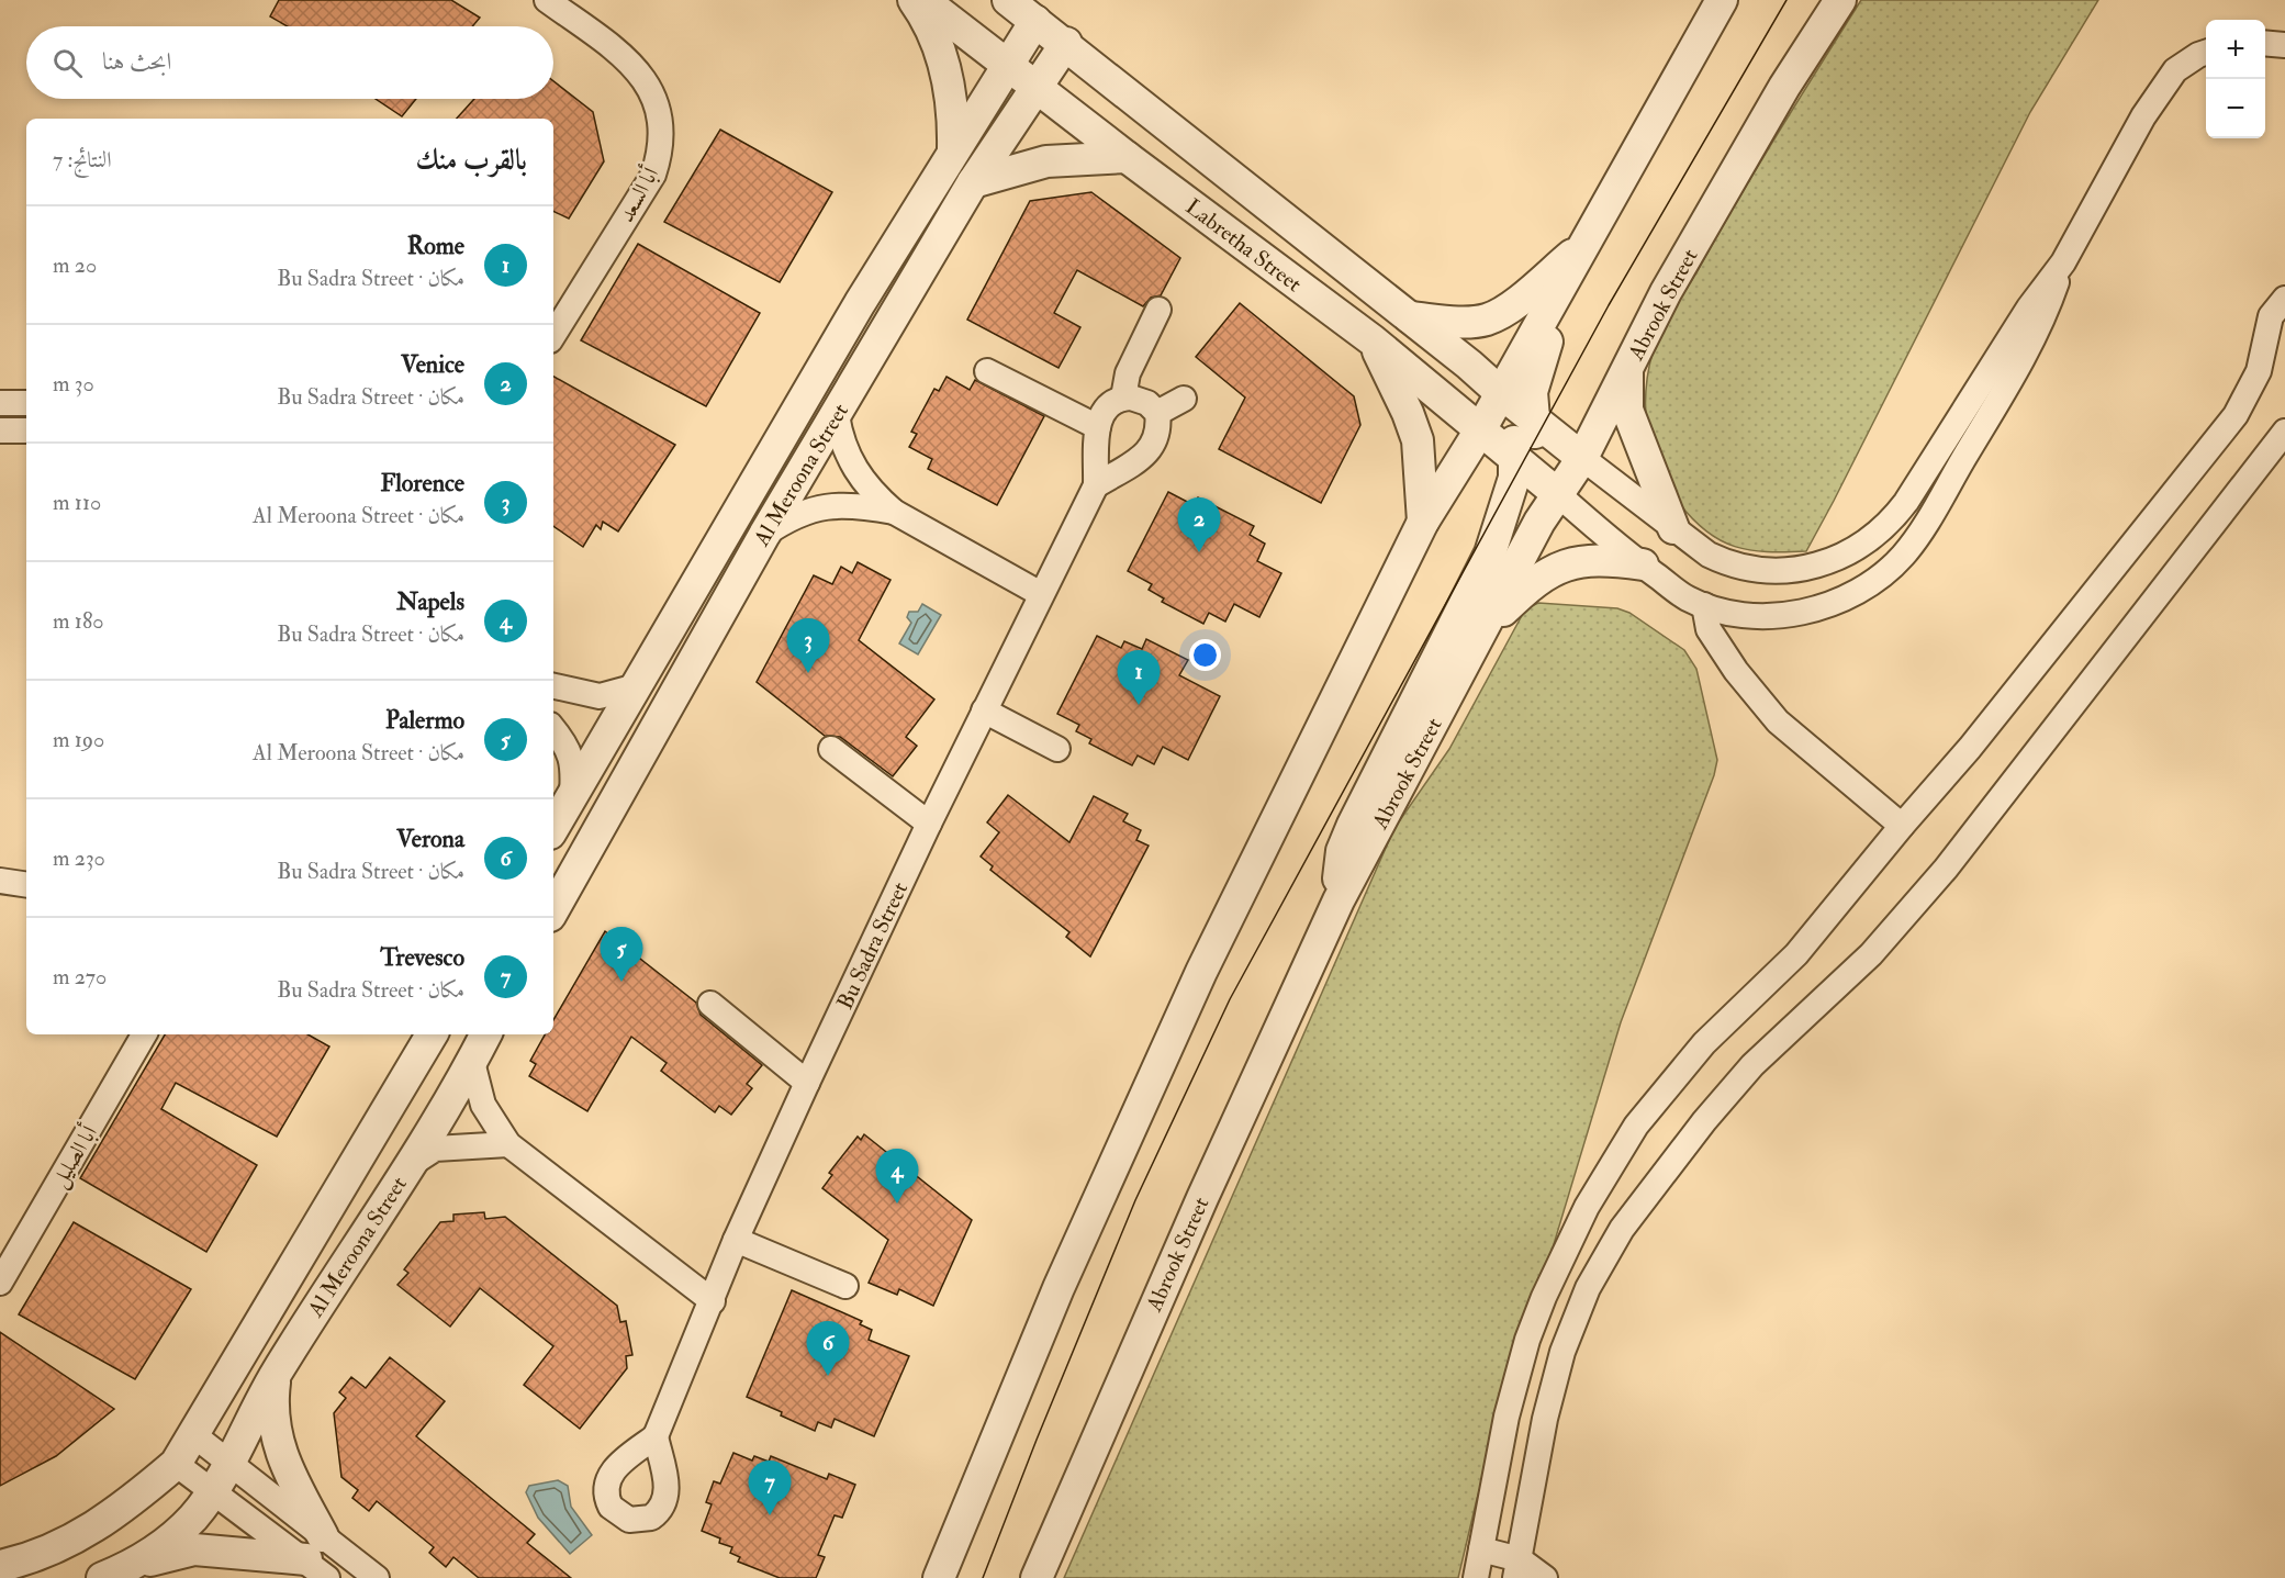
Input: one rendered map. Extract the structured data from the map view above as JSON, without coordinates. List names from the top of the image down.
{
  "streets": {
    "street": [
      "أبا السعد",
      "Labretha Street",
      "Abrook Street",
      "Al Meroona Street",
      "Bu Sadra Street",
      "أبا الصليل"
    ]
  },
  "crossings": [
    ["Labretha Street", "Abrook Street"],
    ["Labretha Street", "Al Meroona Street"]
  ],
  "page": {
    "map_buttons": ["+", "−"],
    "search": "ابحث هنا",
    "heading": ["بالقرب منك", "النتائج: 7"],
    "list": [
      {
        "mark": "1",
        "name": "Rome",
        "note": "مكان · Bu Sadra Street",
        "value": "20 m"
      },
      {
        "mark": "2",
        "name": "Venice",
        "note": "مكان · Bu Sadra Street",
        "value": "30 m"
      },
      {
        "mark": "3",
        "name": "Florence",
        "note": "مكان · Al Meroona Street",
        "value": "110 m"
      },
      {
        "mark": "4",
        "name": "Napels",
        "note": "مكان · Bu Sadra Street",
        "value": "180 m"
      },
      {
        "mark": "5",
        "name": "Palermo",
        "note": "مكان · Al Meroona Street",
        "value": "190 m"
      },
      {
        "mark": "6",
        "name": "Verona",
        "note": "مكان · Bu Sadra Street",
        "value": "230 m"
      },
      {
        "mark": "7",
        "name": "Trevesco",
        "note": "مكان · Bu Sadra Street",
        "value": "270 m"
      }
    ],
    "pins": [
      "2",
      "3",
      "1",
      "5",
      "4",
      "6",
      "7"
    ]
  }
}
